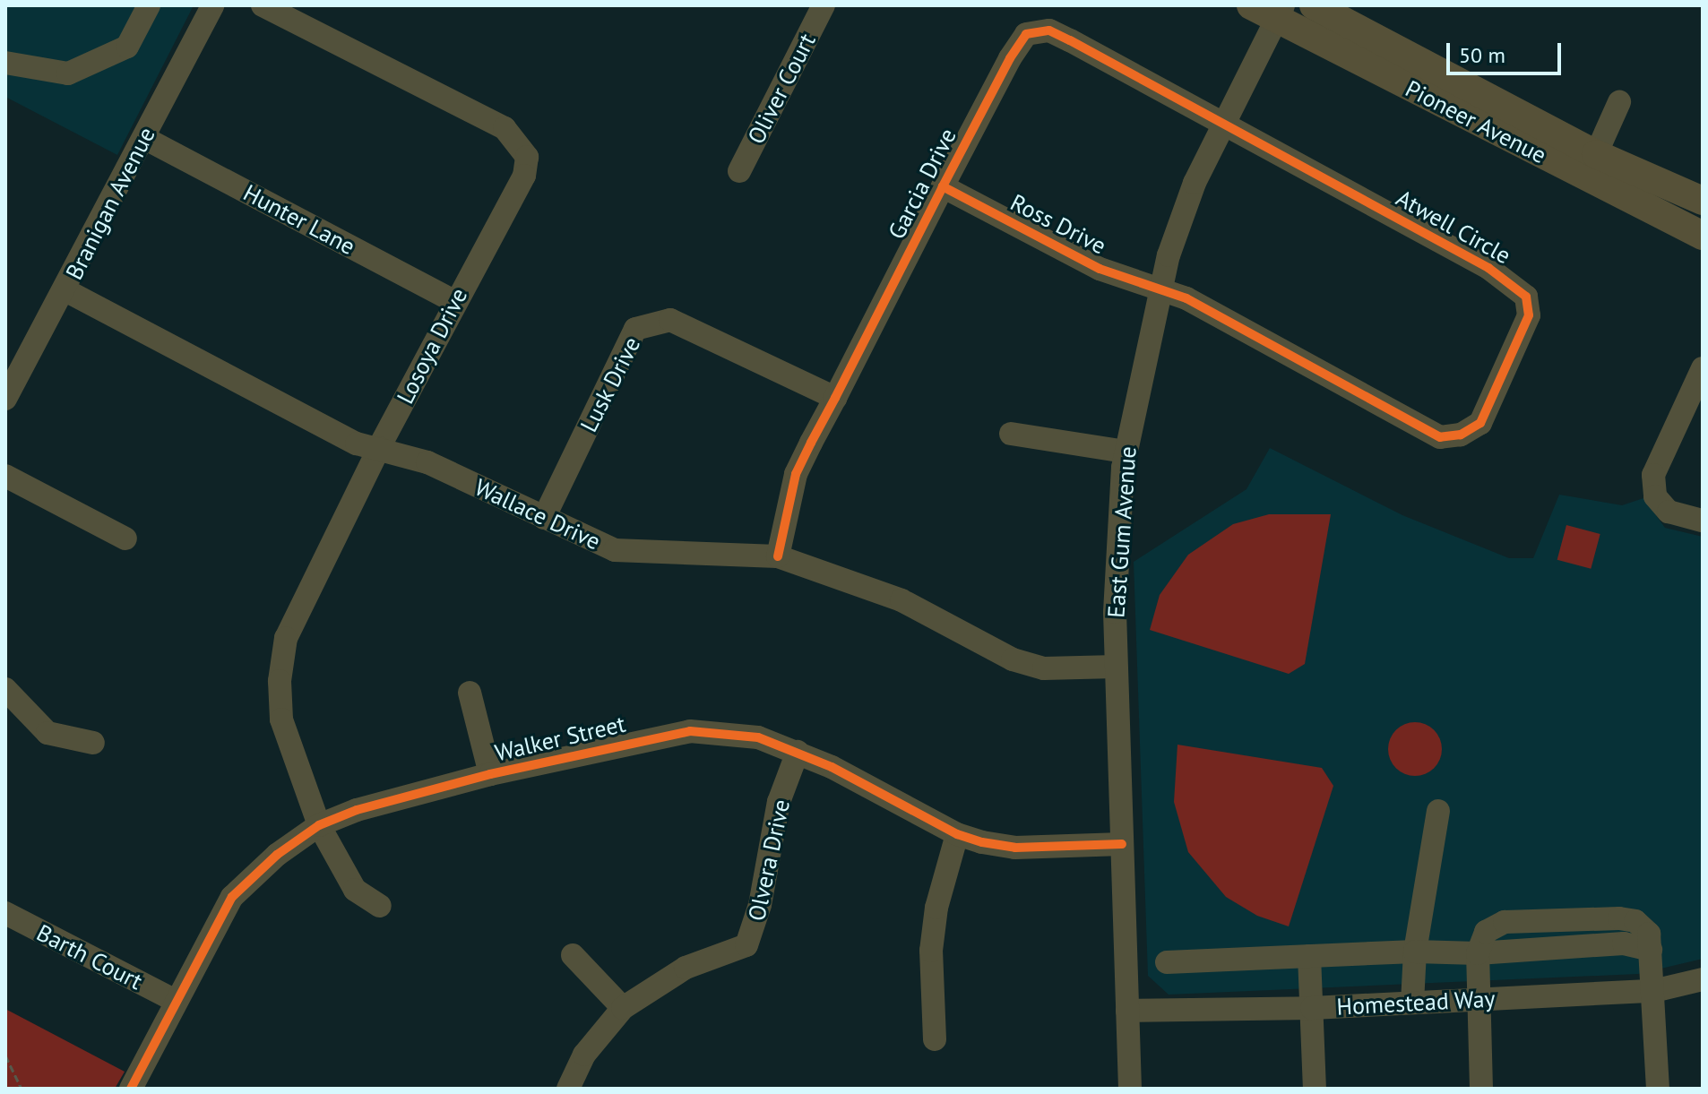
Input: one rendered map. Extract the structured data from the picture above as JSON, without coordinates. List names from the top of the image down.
{
  "streets": {
    "main road": ["Pioneer Avenue"],
    "street": [
      "Oliver Court",
      "Garcia Drive",
      "Branigan Avenue",
      "Hunter Lane",
      "Ross Drive",
      "Atwell Circle",
      "Losoya Drive",
      "Lusk Drive",
      "Wallace Drive",
      "East Gum Avenue",
      "Walker Street",
      "Olvera Drive",
      "Barth Court",
      "Homestead Way"
    ]
  },
  "crossings": [
    ["Pioneer Avenue", "East Gum Avenue"],
    ["Garcia Drive", "Ross Drive"],
    ["Garcia Drive", "Atwell Circle"],
    ["Garcia Drive", "Lusk Drive"],
    ["Garcia Drive", "Wallace Drive"],
    ["Garcia Drive", "East Gum Avenue"],
    ["Branigan Avenue", "Hunter Lane"],
    ["Branigan Avenue", "Wallace Drive"],
    ["Hunter Lane", "Losoya Drive"],
    ["Ross Drive", "Atwell Circle"],
    ["Ross Drive", "East Gum Avenue"],
    ["Atwell Circle", "East Gum Avenue"],
    ["Losoya Drive", "Wallace Drive"],
    ["Losoya Drive", "Walker Street"],
    ["Lusk Drive", "Wallace Drive"],
    ["Wallace Drive", "East Gum Avenue"],
    ["East Gum Avenue", "Walker Street"],
    ["East Gum Avenue", "Homestead Way"],
    ["Walker Street", "Olvera Drive"],
    ["Walker Street", "Barth Court"]
  ],
  "scale_bar": "50 m"
}
